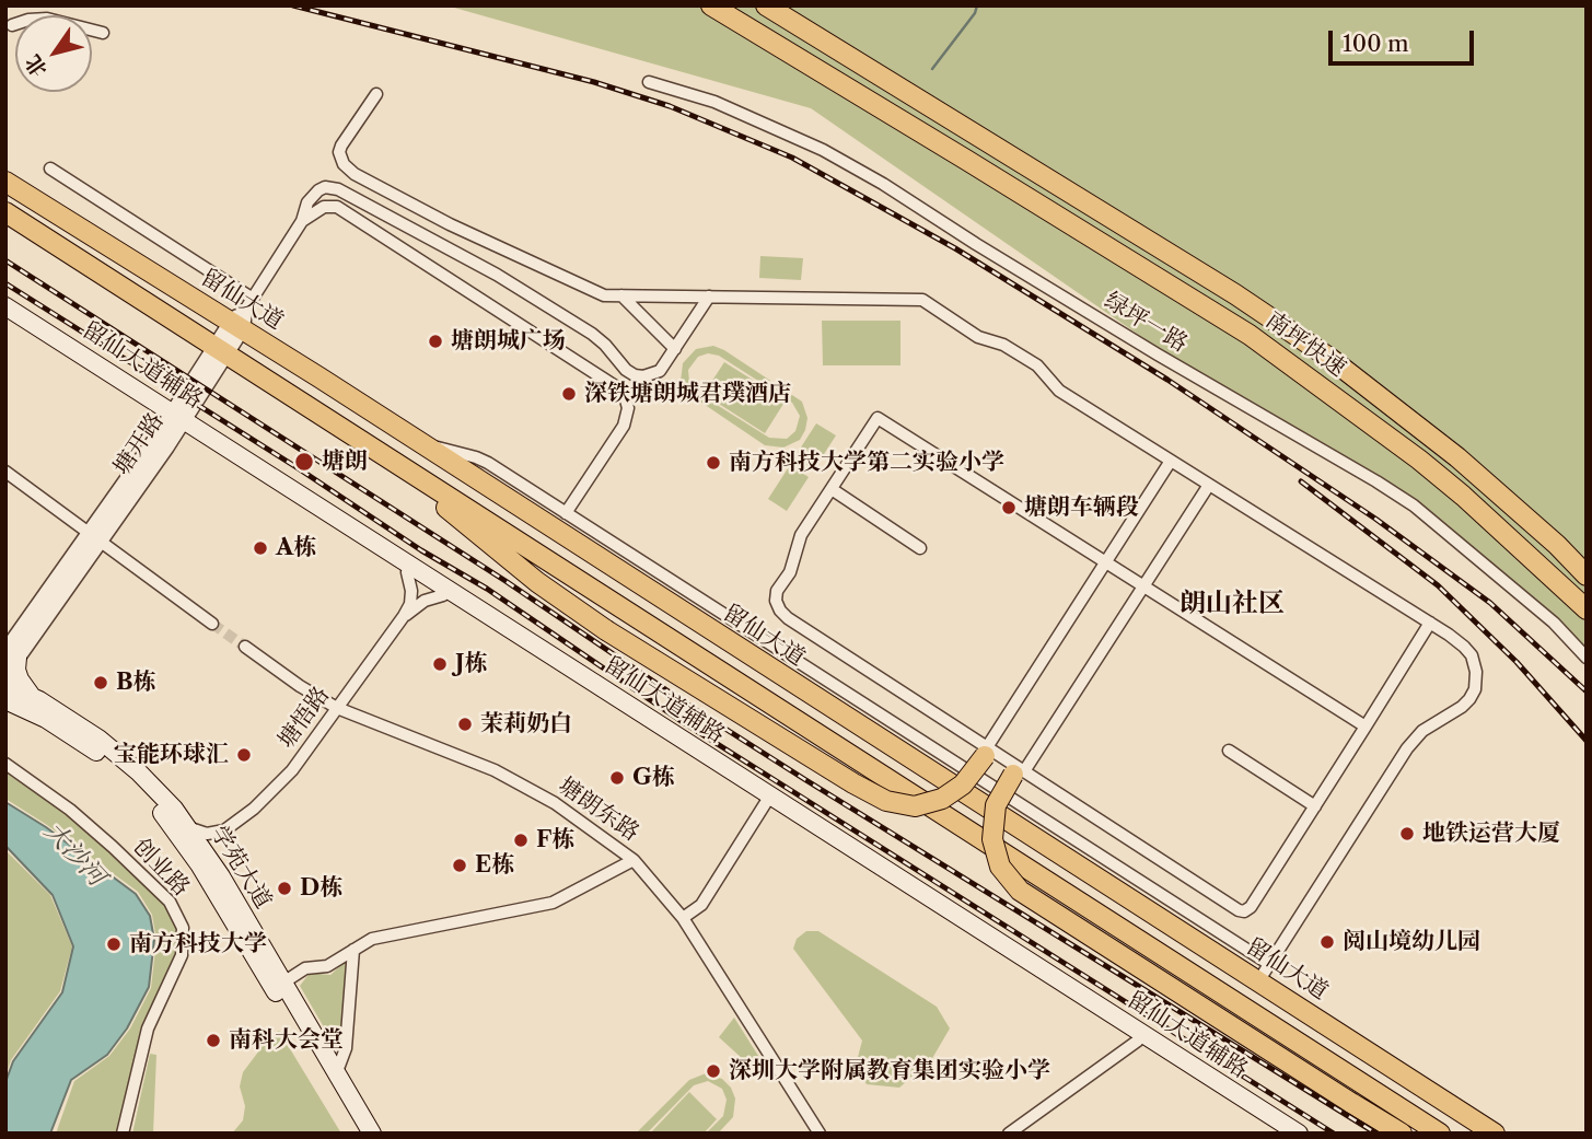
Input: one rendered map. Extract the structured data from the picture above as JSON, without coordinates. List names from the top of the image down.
{
  "streets": {
    "main road": [
      "留仙大道",
      "南坪快速",
      "留仙大道辅路",
      "学苑大道"
    ],
    "street": [
      "绿坪一路",
      "塘开路",
      "塘悟路",
      "塘朗东路",
      "创业路"
    ]
  },
  "crossings": [
    ["留仙大道", "塘开路"],
    ["留仙大道辅路", "塘开路"],
    ["留仙大道辅路", "塘悟路"],
    ["塘悟路", "塘朗东路"]
  ],
  "districts": ["朗山社区"],
  "water": ["大沙河"],
  "places": [
    "塘朗城广场",
    "深铁塘朗城君璞酒店",
    "塘朗",
    "南方科技大学第二实验小学",
    "塘朗车辆段",
    "A栋",
    "J栋",
    "B栋",
    "茉莉奶白",
    "宝能环球汇",
    "G栋",
    "地铁运营大厦",
    "F栋",
    "E栋",
    "D栋",
    "阅山境幼儿园",
    "南方科技大学",
    "南科大会堂",
    "深圳大学附属教育集团实验小学"
  ],
  "scale_bar": "100 m",
  "north": "bottom left"
}
